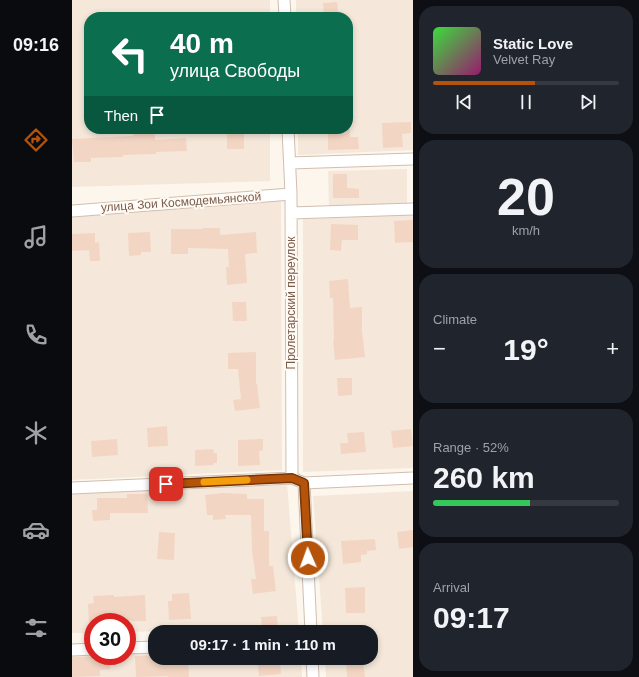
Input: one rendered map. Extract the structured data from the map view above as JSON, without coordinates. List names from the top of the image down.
{
  "streets": {
    "street": ["улица Зои Космодемьянской", "Пролетарский переулок"]
  },
  "crossings": [
    ["улица Зои Космодемьянской", "Пролетарский переулок"]
  ],
  "page": {
    "tabs": "09:16",
    "turn": ["40 m", "улица Свободы"],
    "song": ["Static Love", "Velvet Ray"],
    "then": "Then",
    "tile": [
      ["20", "km/h"],
      "Climate",
      ["Range · 52%", "260 km"],
      ["Arrival", "09:17"]
    ],
    "heat": ["−", "19°", "+"],
    "limit": "30",
    "trip": "09:17 · 1 min · 110 m"
  }
}
